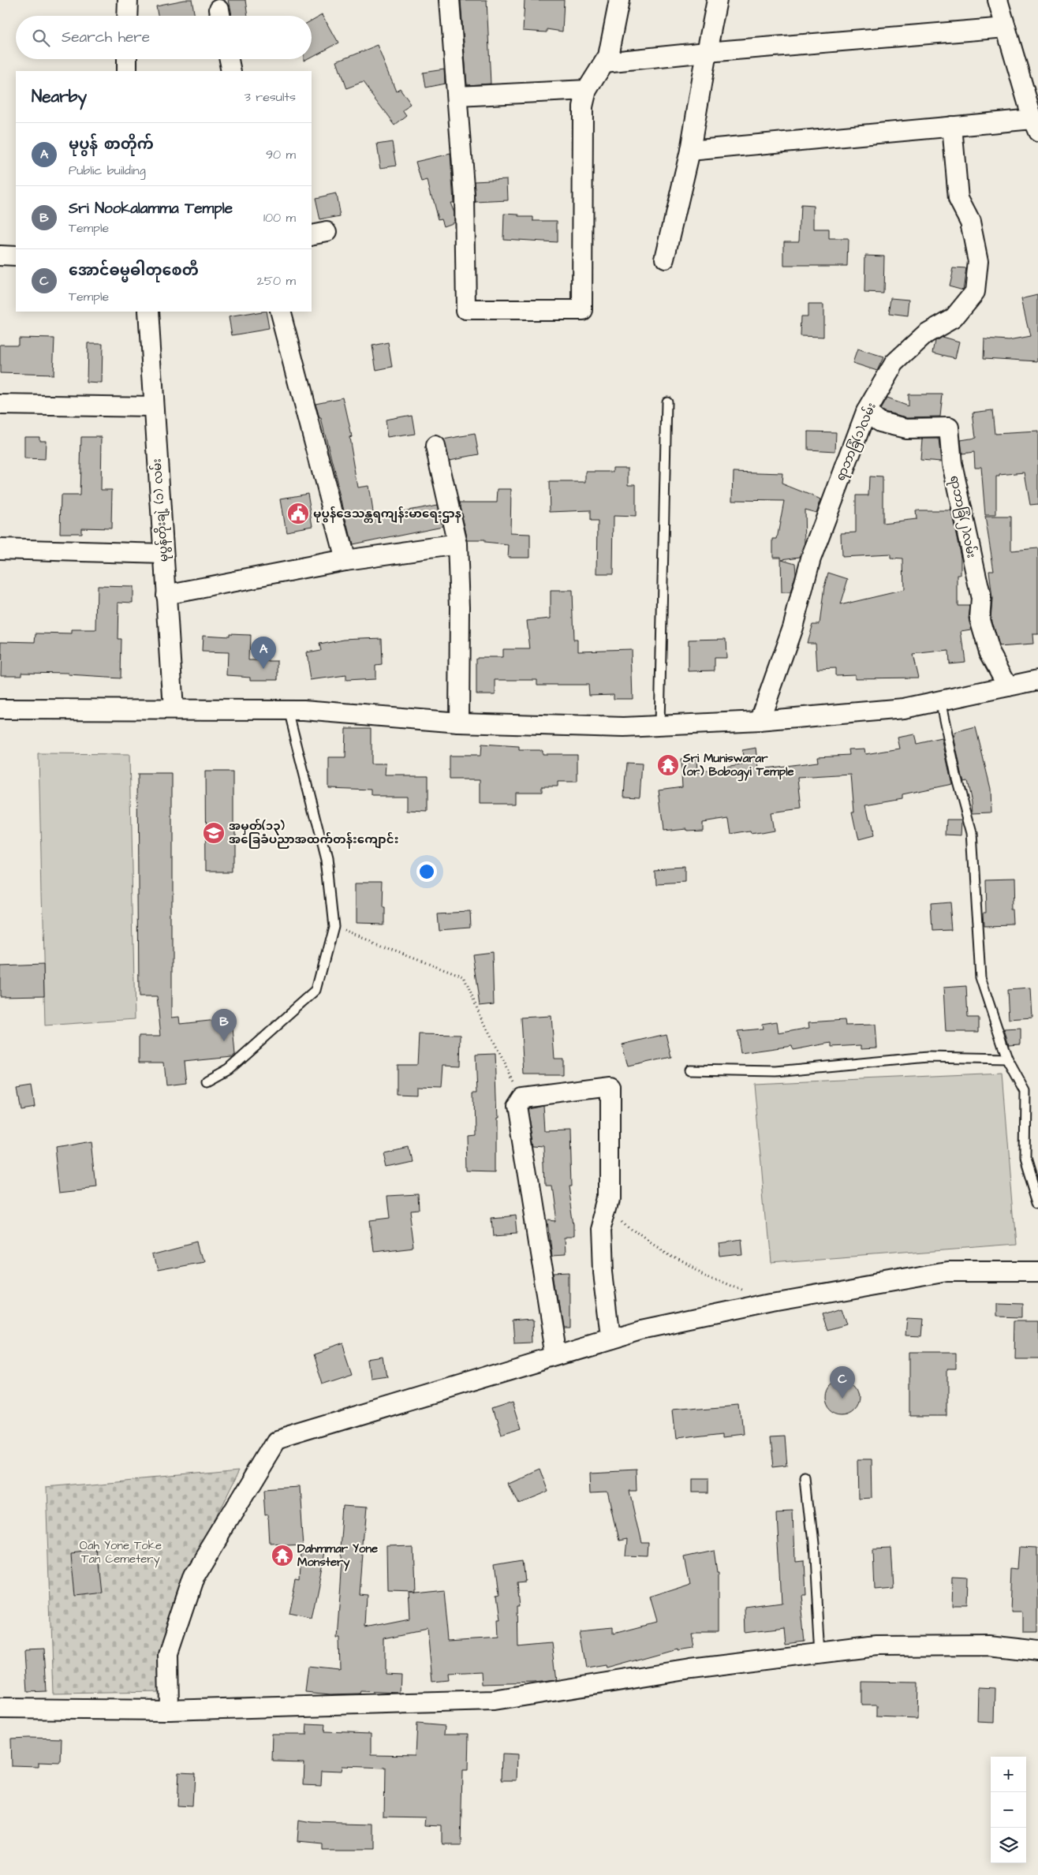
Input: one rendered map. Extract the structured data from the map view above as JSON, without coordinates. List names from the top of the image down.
{
  "streets": {
    "street": ["ရာဘာခြံ(၁)လမ်း", "မုပွန်တိုးချဲ့ (၁) လမ်း", "ရာဘာခြံ(၂)လမ်း"]
  },
  "crossings": [
    ["ရာဘာခြံ(၁)လမ်း", "ရာဘာခြံ(၂)လမ်း"]
  ],
  "parks": ["Oah Yone Toke Tan Cemetery"],
  "places": {
    "public building": ["မုပွန်ဒေသန္တရကျန်းမာရေးဌာန"],
    "temple": ["Sri Muniswarar (or) Bobogyi Temple", "Dahmmar Yone Monstery"],
    "school or university": ["အမှတ်(၁၃) အခြေခံပညာအထက်တန်းကျောင်း"]
  },
  "page": {
    "search": "Search here",
    "heading": ["Nearby", "3 results"],
    "list": [
      {
        "mark": "A",
        "name": "မုပွန် စာတိုက်",
        "note": "Public building",
        "value": "90 m"
      },
      {
        "mark": "B",
        "name": "Sri Nookalamma Temple",
        "note": "Temple",
        "value": "100 m"
      },
      {
        "mark": "C",
        "name": "အောင်ဓမ္မဓါတုစေတီ",
        "note": "Temple",
        "value": "250 m"
      }
    ],
    "pins": ["A", "B", "C"],
    "map_buttons": ["+", "−"]
  }
}
